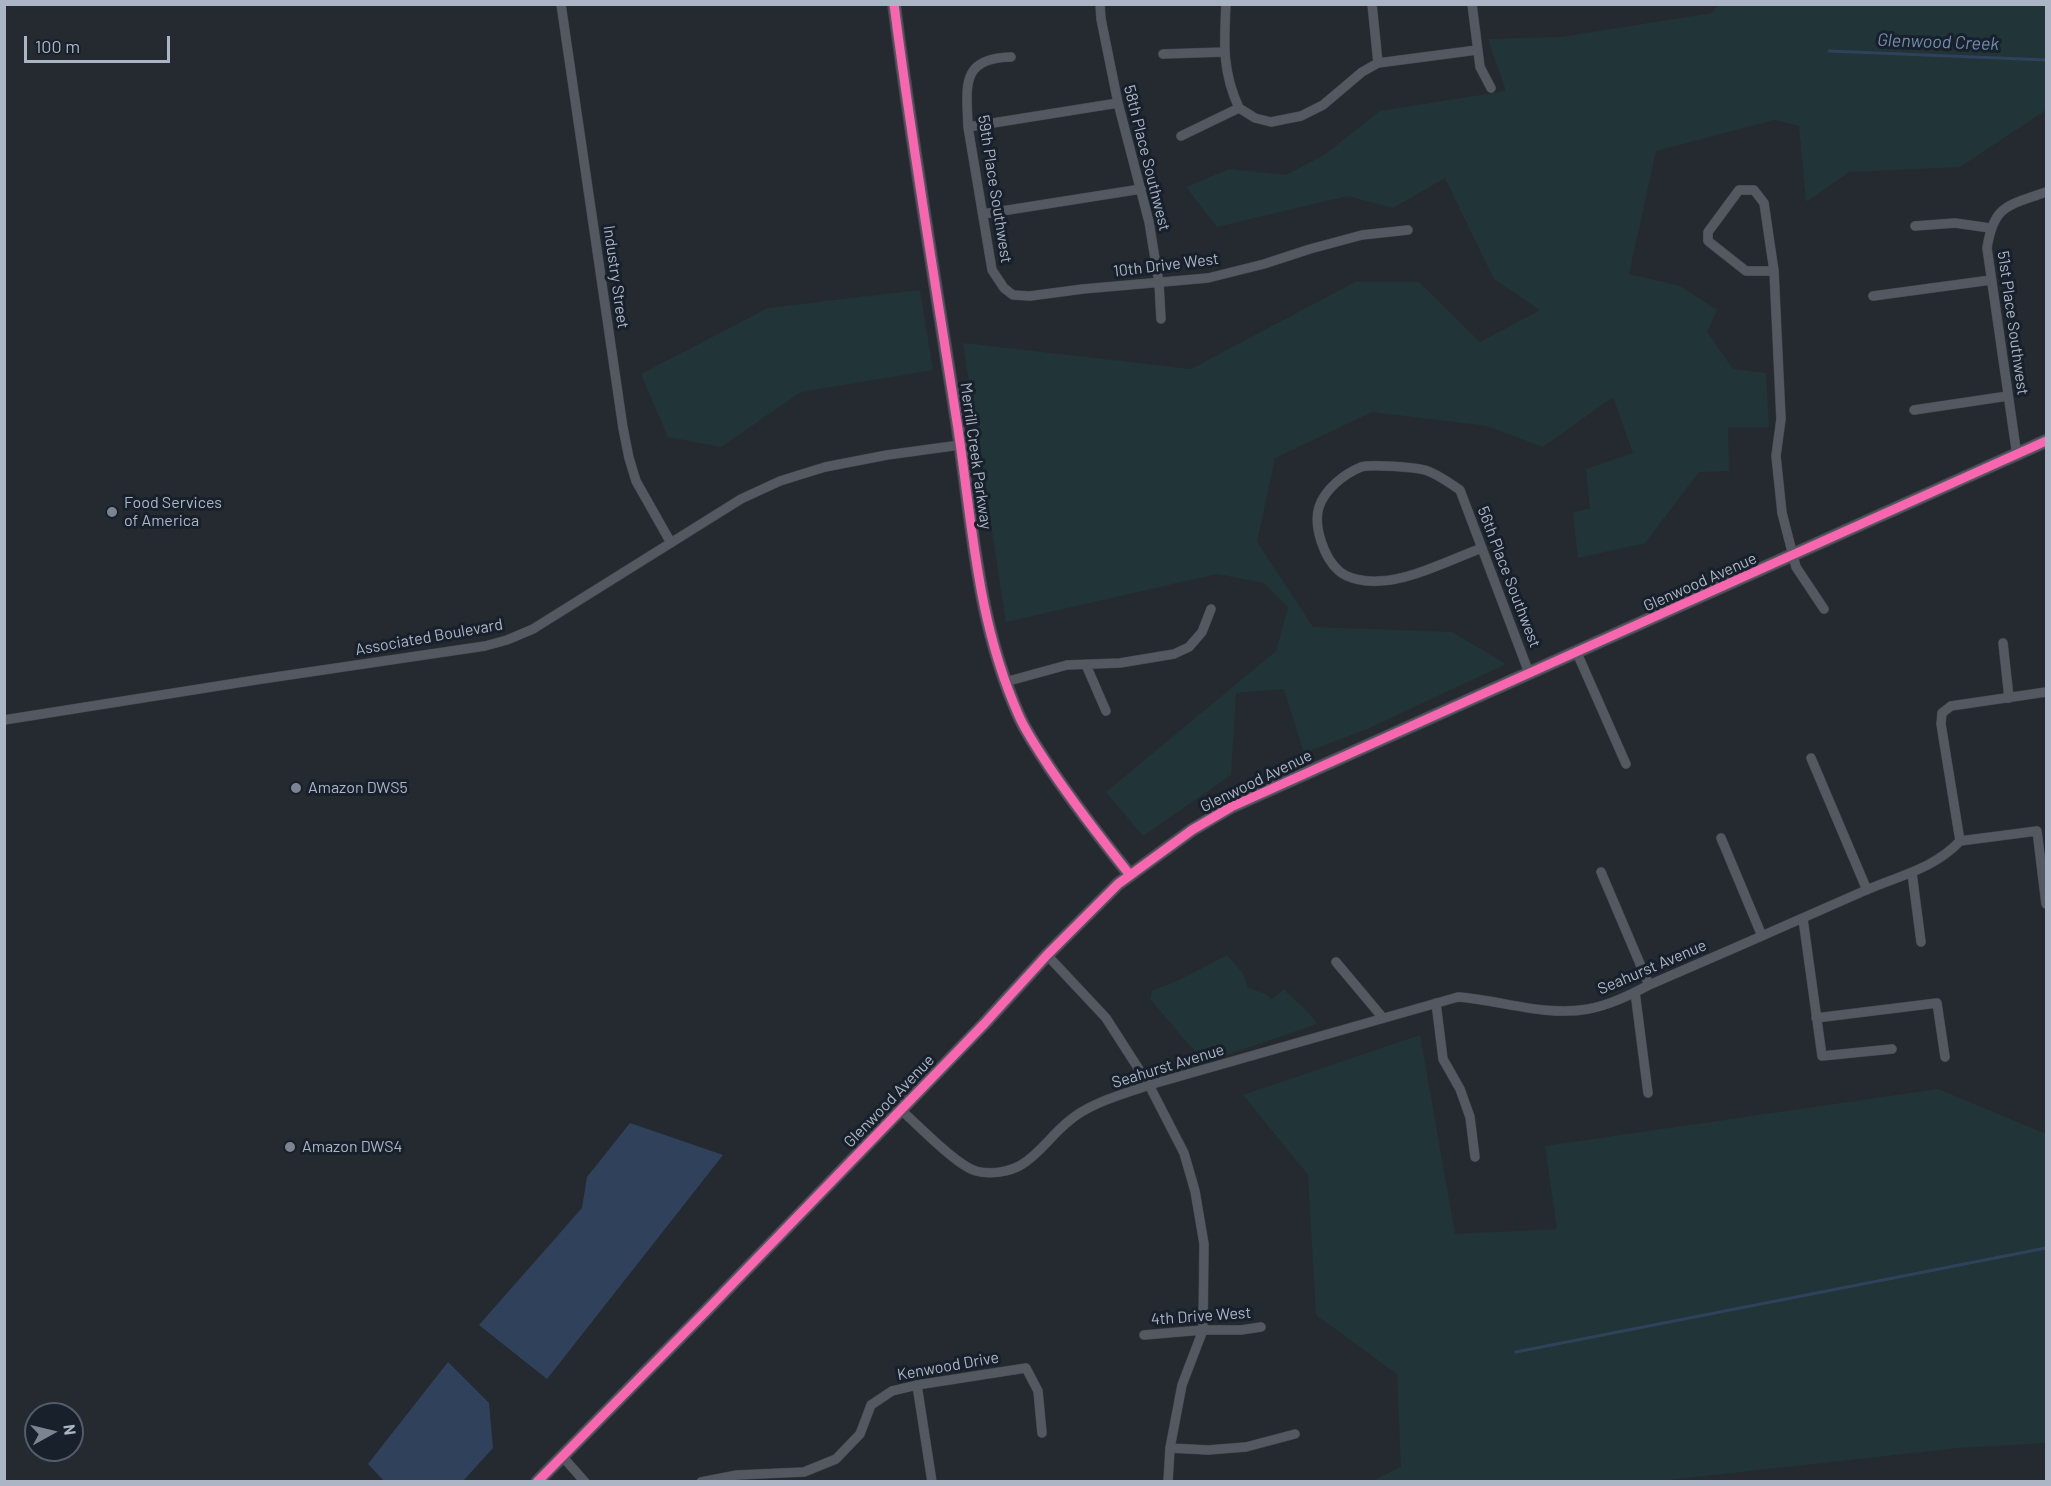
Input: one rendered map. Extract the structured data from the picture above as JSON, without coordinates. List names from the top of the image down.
{
  "streets": {
    "street": [
      "58th Place Southwest",
      "59th Place Southwest",
      "10th Drive West",
      "Industry Street",
      "51st Place Southwest",
      "Merrill Creek Parkway",
      "56th Place Southwest",
      "Glenwood Avenue",
      "Associated Boulevard",
      "Seahurst Avenue",
      "4th Drive West",
      "Kenwood Drive"
    ]
  },
  "crossings": [
    ["58th Place Southwest", "10th Drive West"],
    ["59th Place Southwest", "10th Drive West"],
    ["Industry Street", "Associated Boulevard"],
    ["51st Place Southwest", "Glenwood Avenue"],
    ["Merrill Creek Parkway", "Glenwood Avenue"],
    ["Merrill Creek Parkway", "Associated Boulevard"],
    ["56th Place Southwest", "Glenwood Avenue"],
    ["Glenwood Avenue", "Seahurst Avenue"]
  ],
  "water": ["Glenwood Creek"],
  "places": ["Food Services of America", "Amazon DWS5", "Amazon DWS4"],
  "scale_bar": "100 m",
  "north": "right"
}
